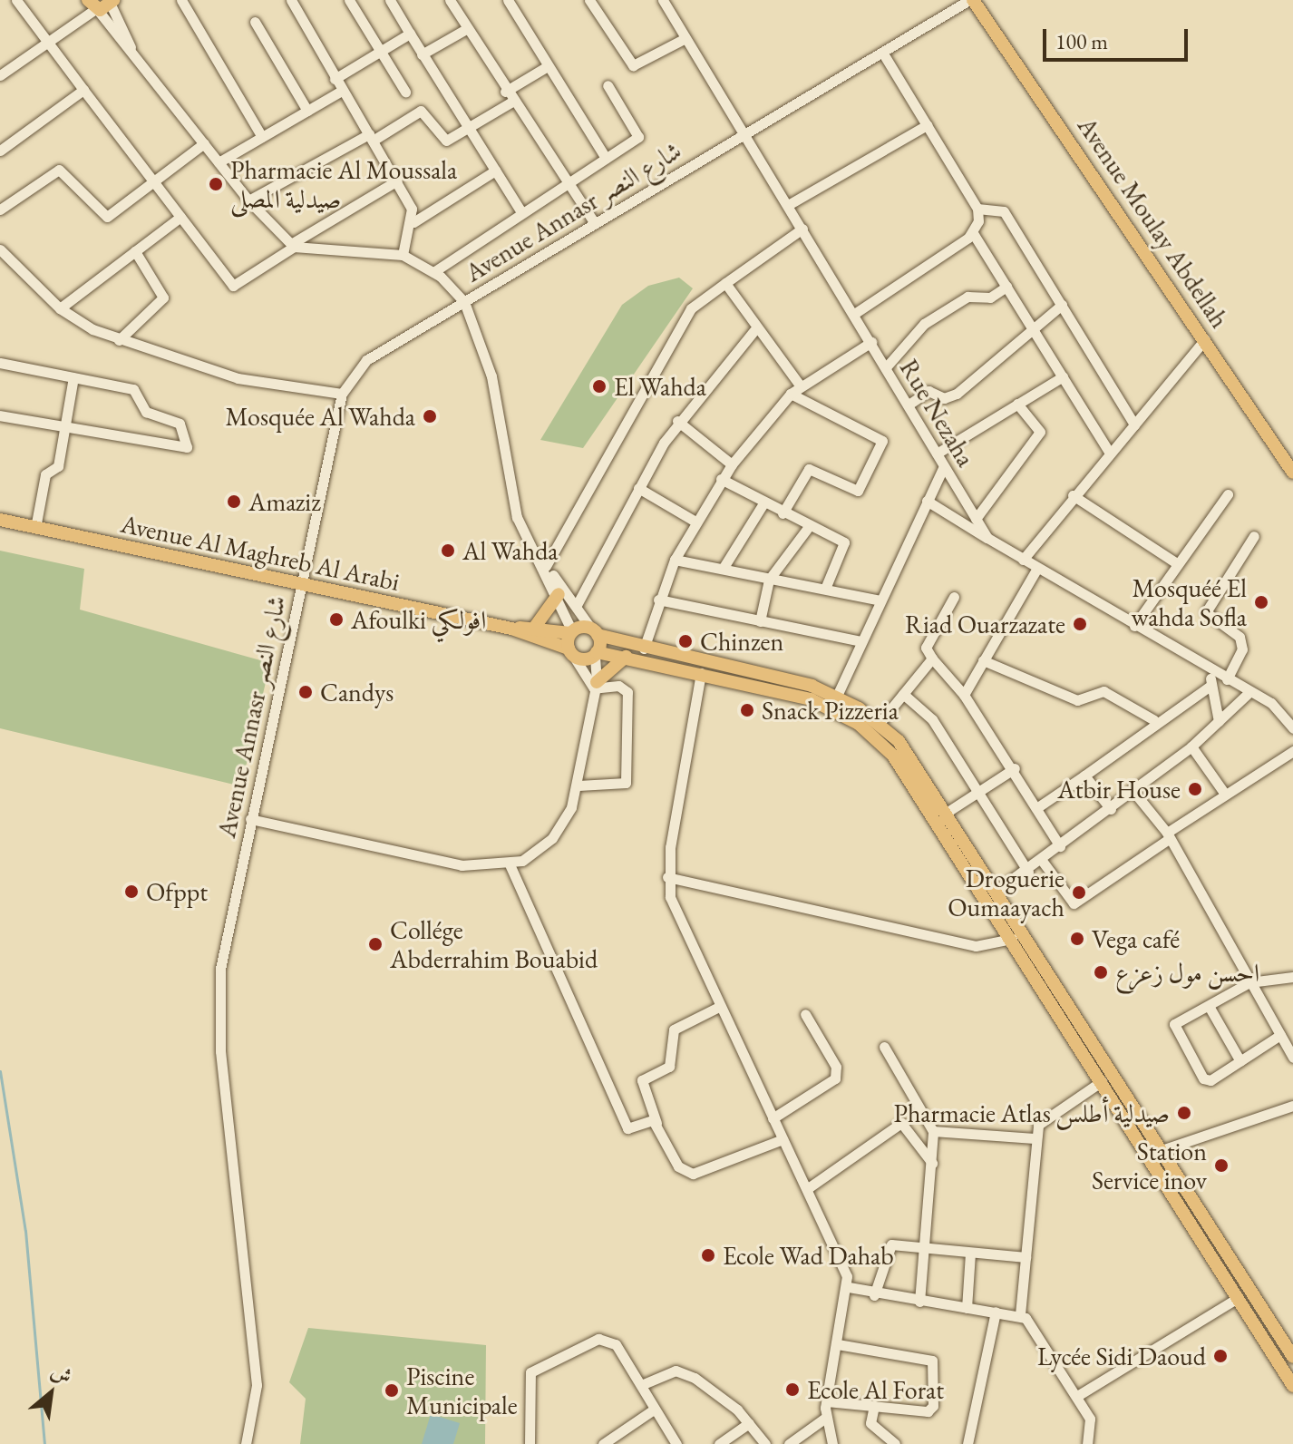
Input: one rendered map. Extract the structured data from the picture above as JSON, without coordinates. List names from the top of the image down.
{
  "streets": {
    "main road": ["Avenue Moulay Abdellah", "Avenue Al Maghreb Al Arabi"],
    "street": ["Avenue Annasr شارع النصر", "Rue Nezaha"]
  },
  "crossings": [
    ["Avenue Annasr شارع النصر", "Avenue Moulay Abdellah"],
    ["Avenue Annasr شارع النصر", "Rue Nezaha"],
    ["Avenue Annasr شارع النصر", "Avenue Al Maghreb Al Arabi"]
  ],
  "places": [
    "Pharmacie Al Moussala صيدلية المصلى",
    "El Wahda",
    "Mosquée Al Wahda",
    "Amaziz",
    "Al Wahda",
    "Mosquéé El wahda Sofla",
    "Afoulki افولكي",
    "Riad Ouarzazate",
    "Chinzen",
    "Candys",
    "Snack Pizzeria",
    "Atbir House",
    "Ofppt",
    "Droguerie Oumaayach",
    "Vega café",
    "Collége Abderrahim Bouabid",
    "احسن مول زعزع",
    "Pharmacie Atlas صيدلية أطلس",
    "Station Service inov",
    "Ecole Wad Dahab",
    "Lycée Sidi Daoud",
    "Ecole Al Forat",
    "Piscine Municipale"
  ],
  "scale_bar": "100 m",
  "north": "top right"
}
